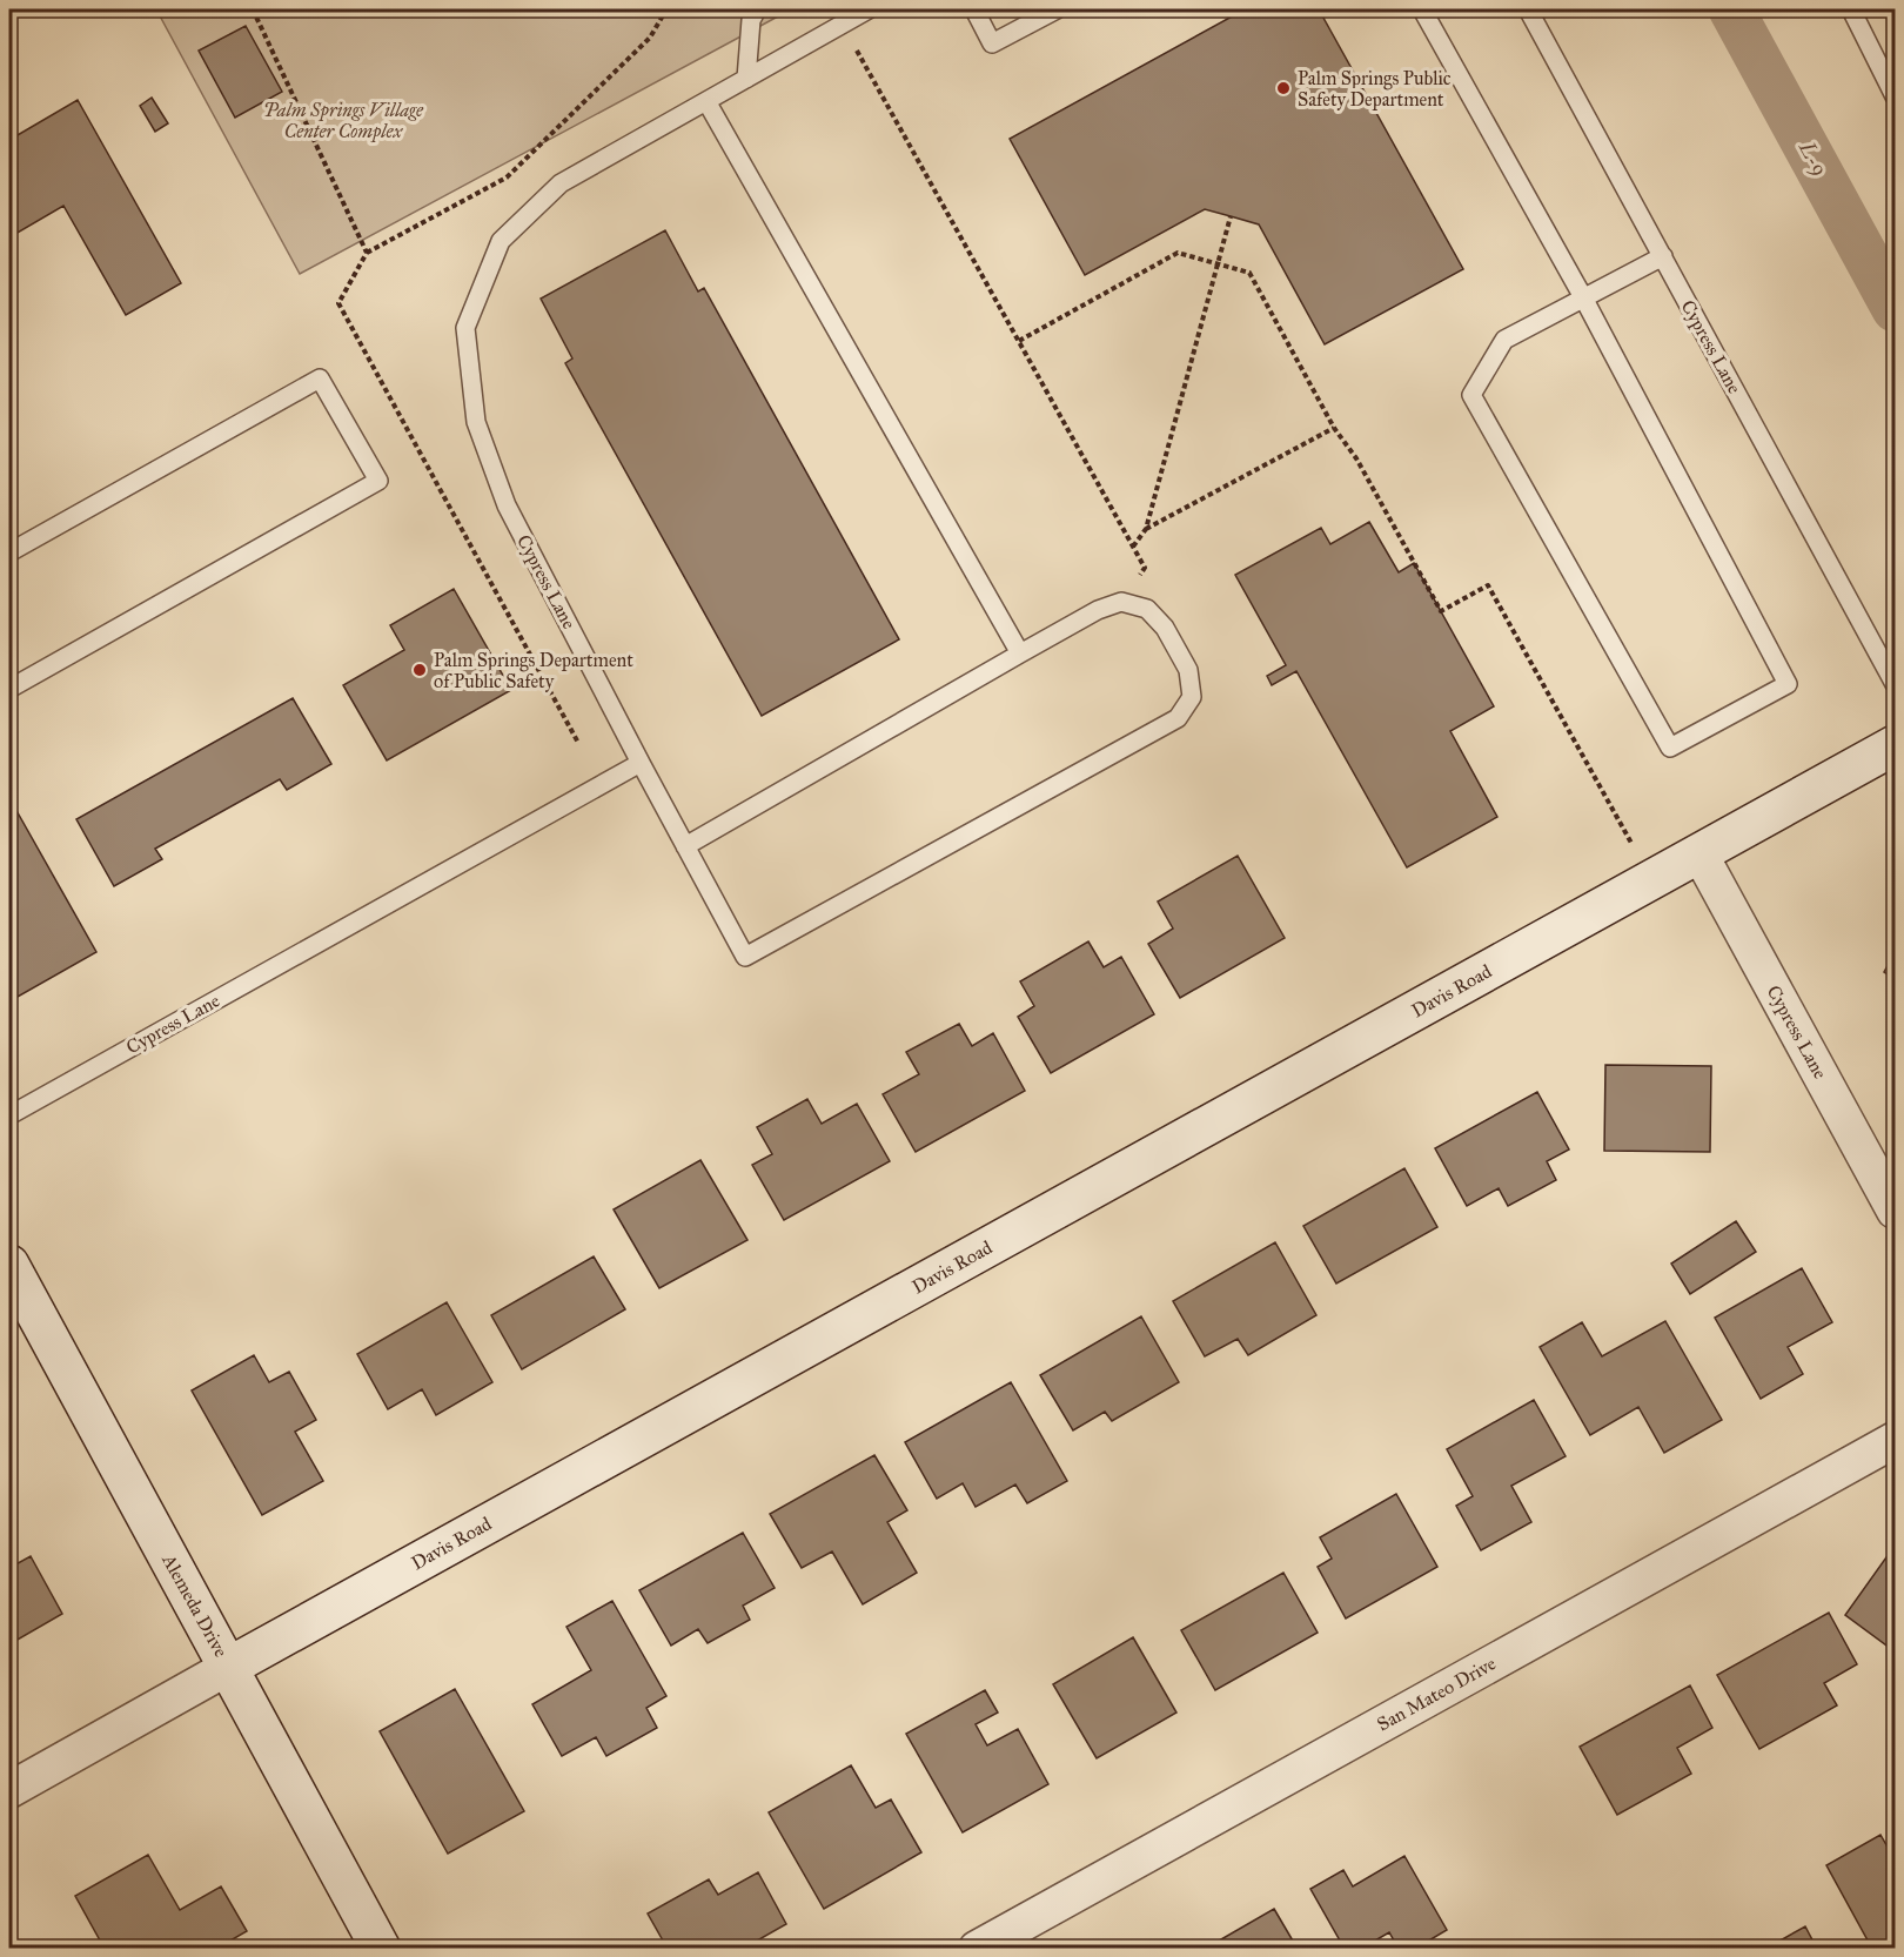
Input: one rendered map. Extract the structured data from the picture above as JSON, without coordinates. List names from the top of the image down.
{
  "streets": {
    "street": [
      "Cypress Lane",
      "Davis Road",
      "Alemeda Drive",
      "San Mateo Drive"
    ]
  },
  "crossings": [
    ["Cypress Lane", "Davis Road"],
    ["Davis Road", "Alemeda Drive"]
  ],
  "water": ["L-9"],
  "parks": ["Palm Springs Village Center Complex"],
  "places": ["Palm Springs Public Safety Department", "Palm Springs Department of Public Safety"]
}
